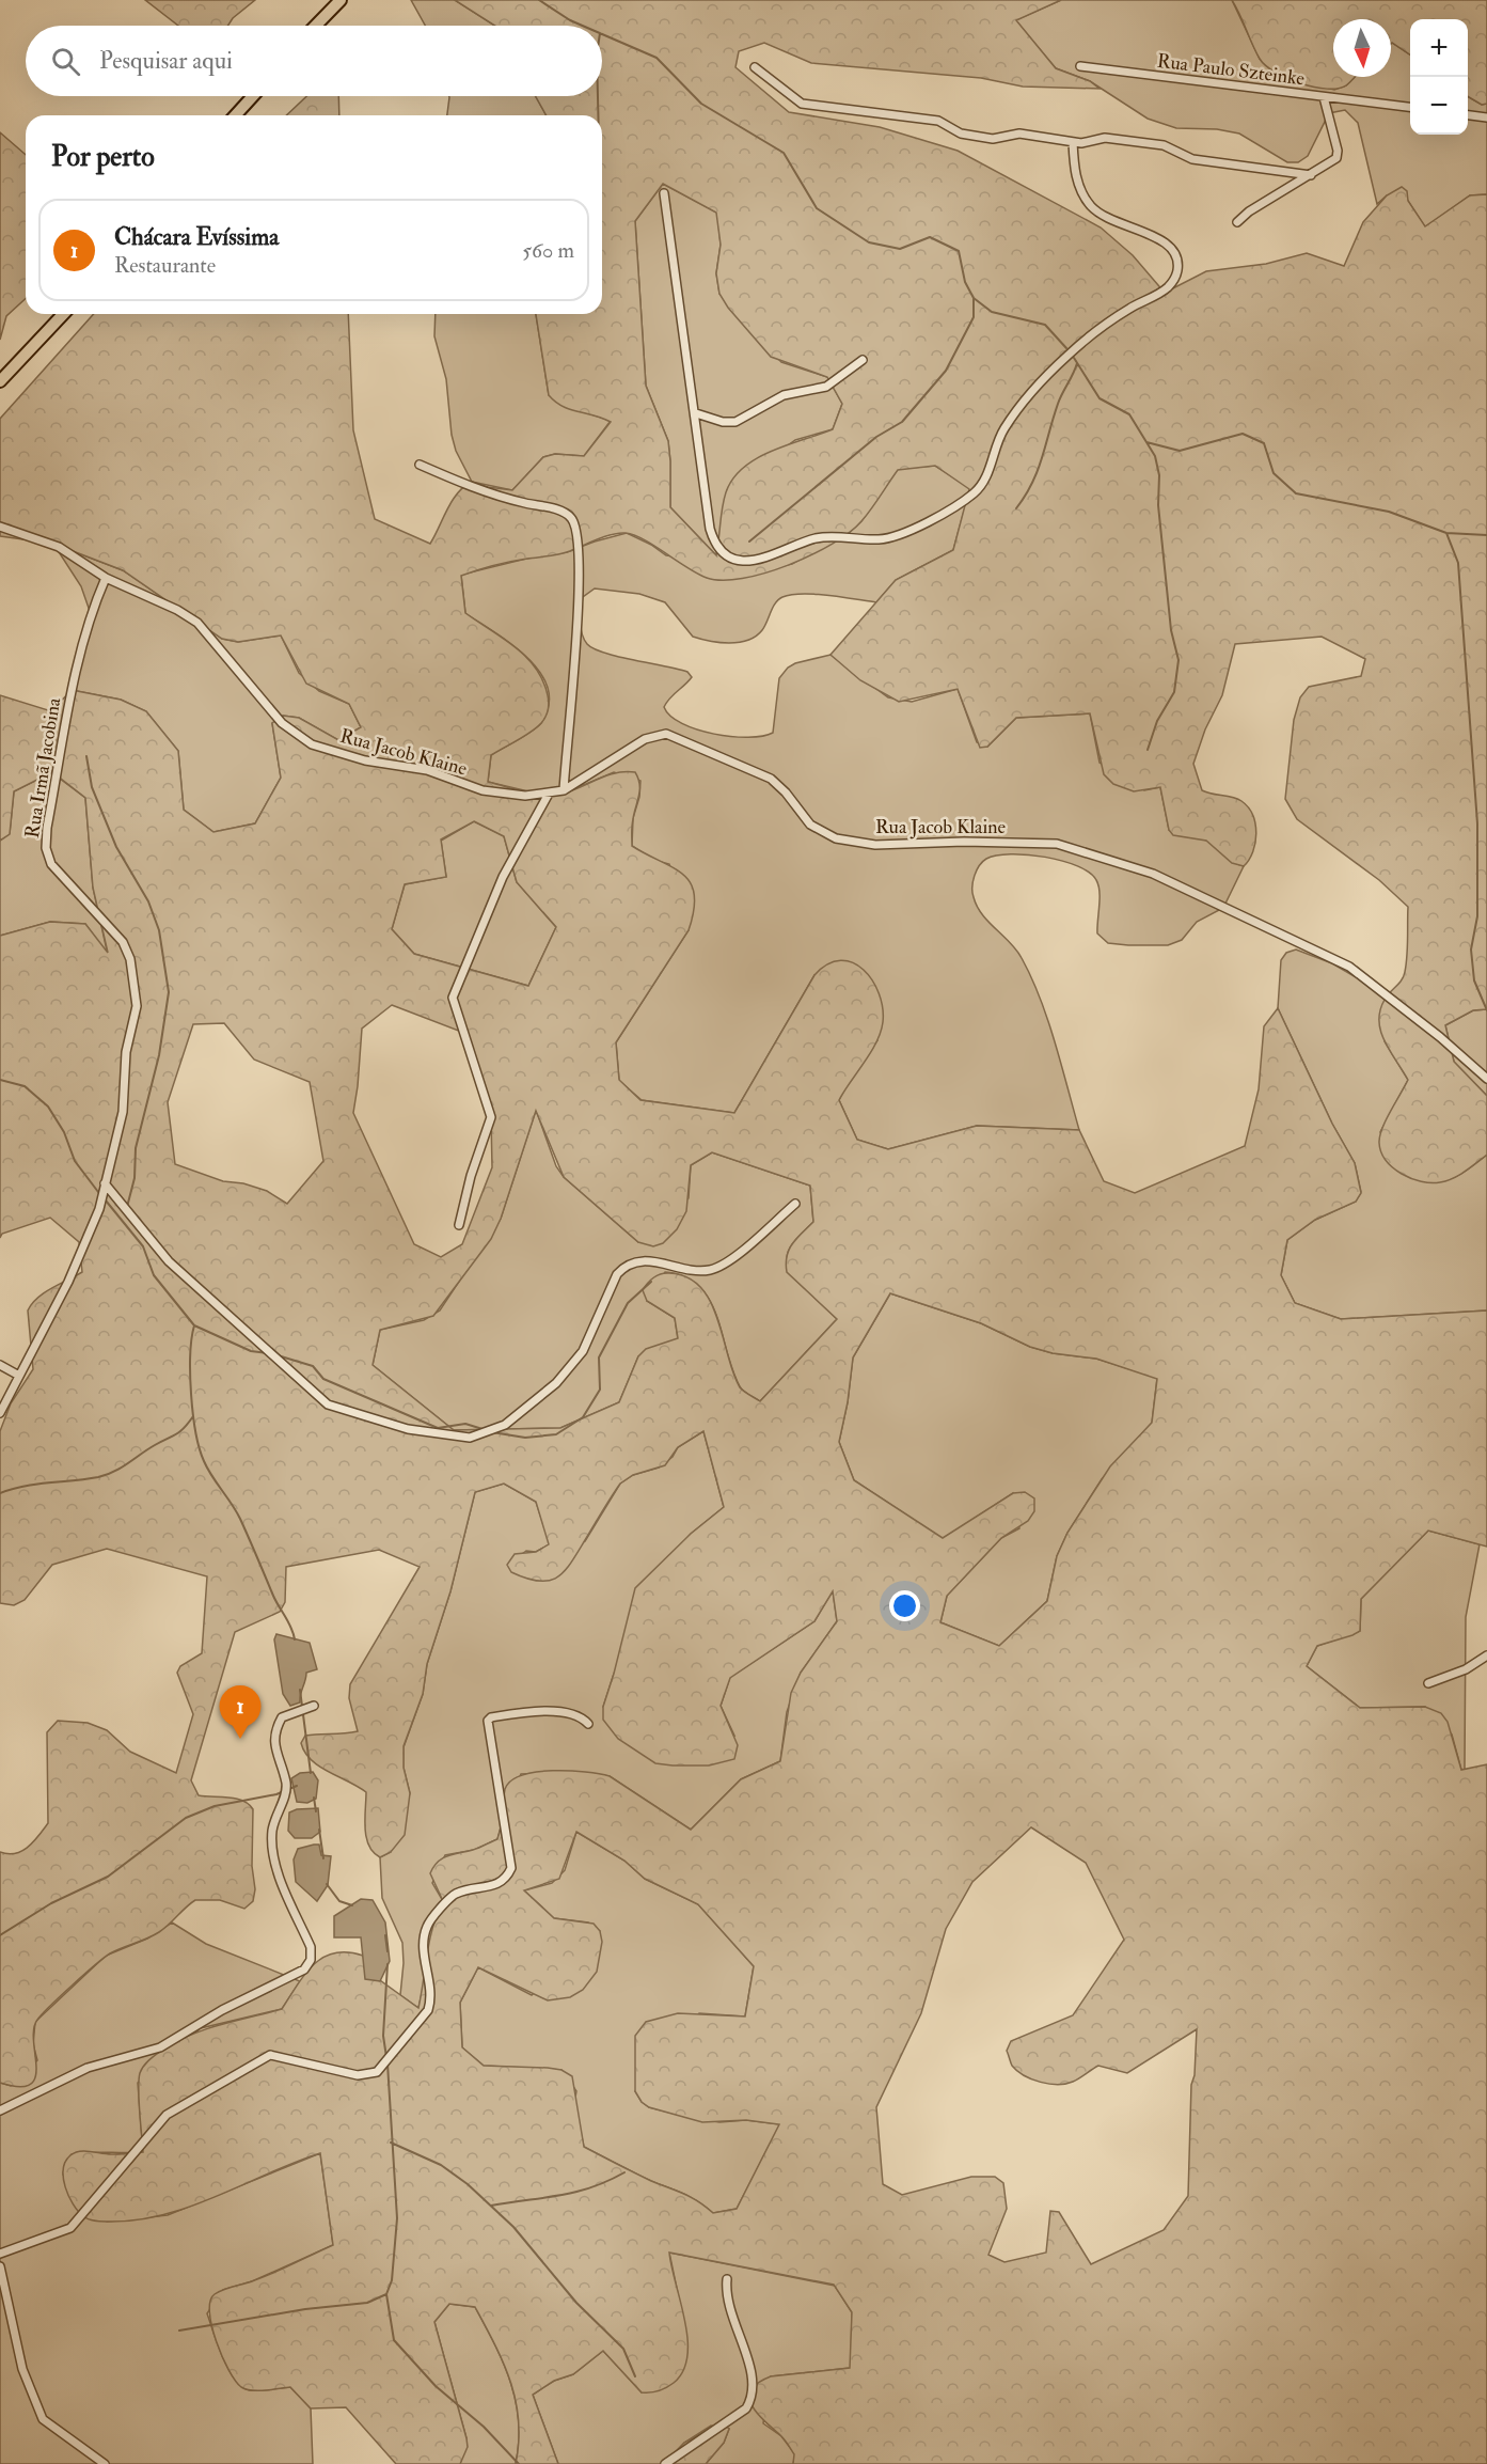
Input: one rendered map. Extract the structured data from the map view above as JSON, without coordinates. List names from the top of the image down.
{
  "streets": {
    "street": ["Rua Paulo Szteinke", "Rua Jacob Klaine", "Rua Irmã Jacobina"]
  },
  "crossings": [
    ["Rua Jacob Klaine", "Rua Irmã Jacobina"]
  ],
  "north": "bottom",
  "page": {
    "map_buttons": ["+", "−"],
    "search": "Pesquisar aqui",
    "heading": "Por perto",
    "list": [
      {
        "mark": "1",
        "name": "Chácara Evíssima",
        "note": "Restaurante",
        "value": "560 m"
      }
    ],
    "pins": "1"
  }
}
